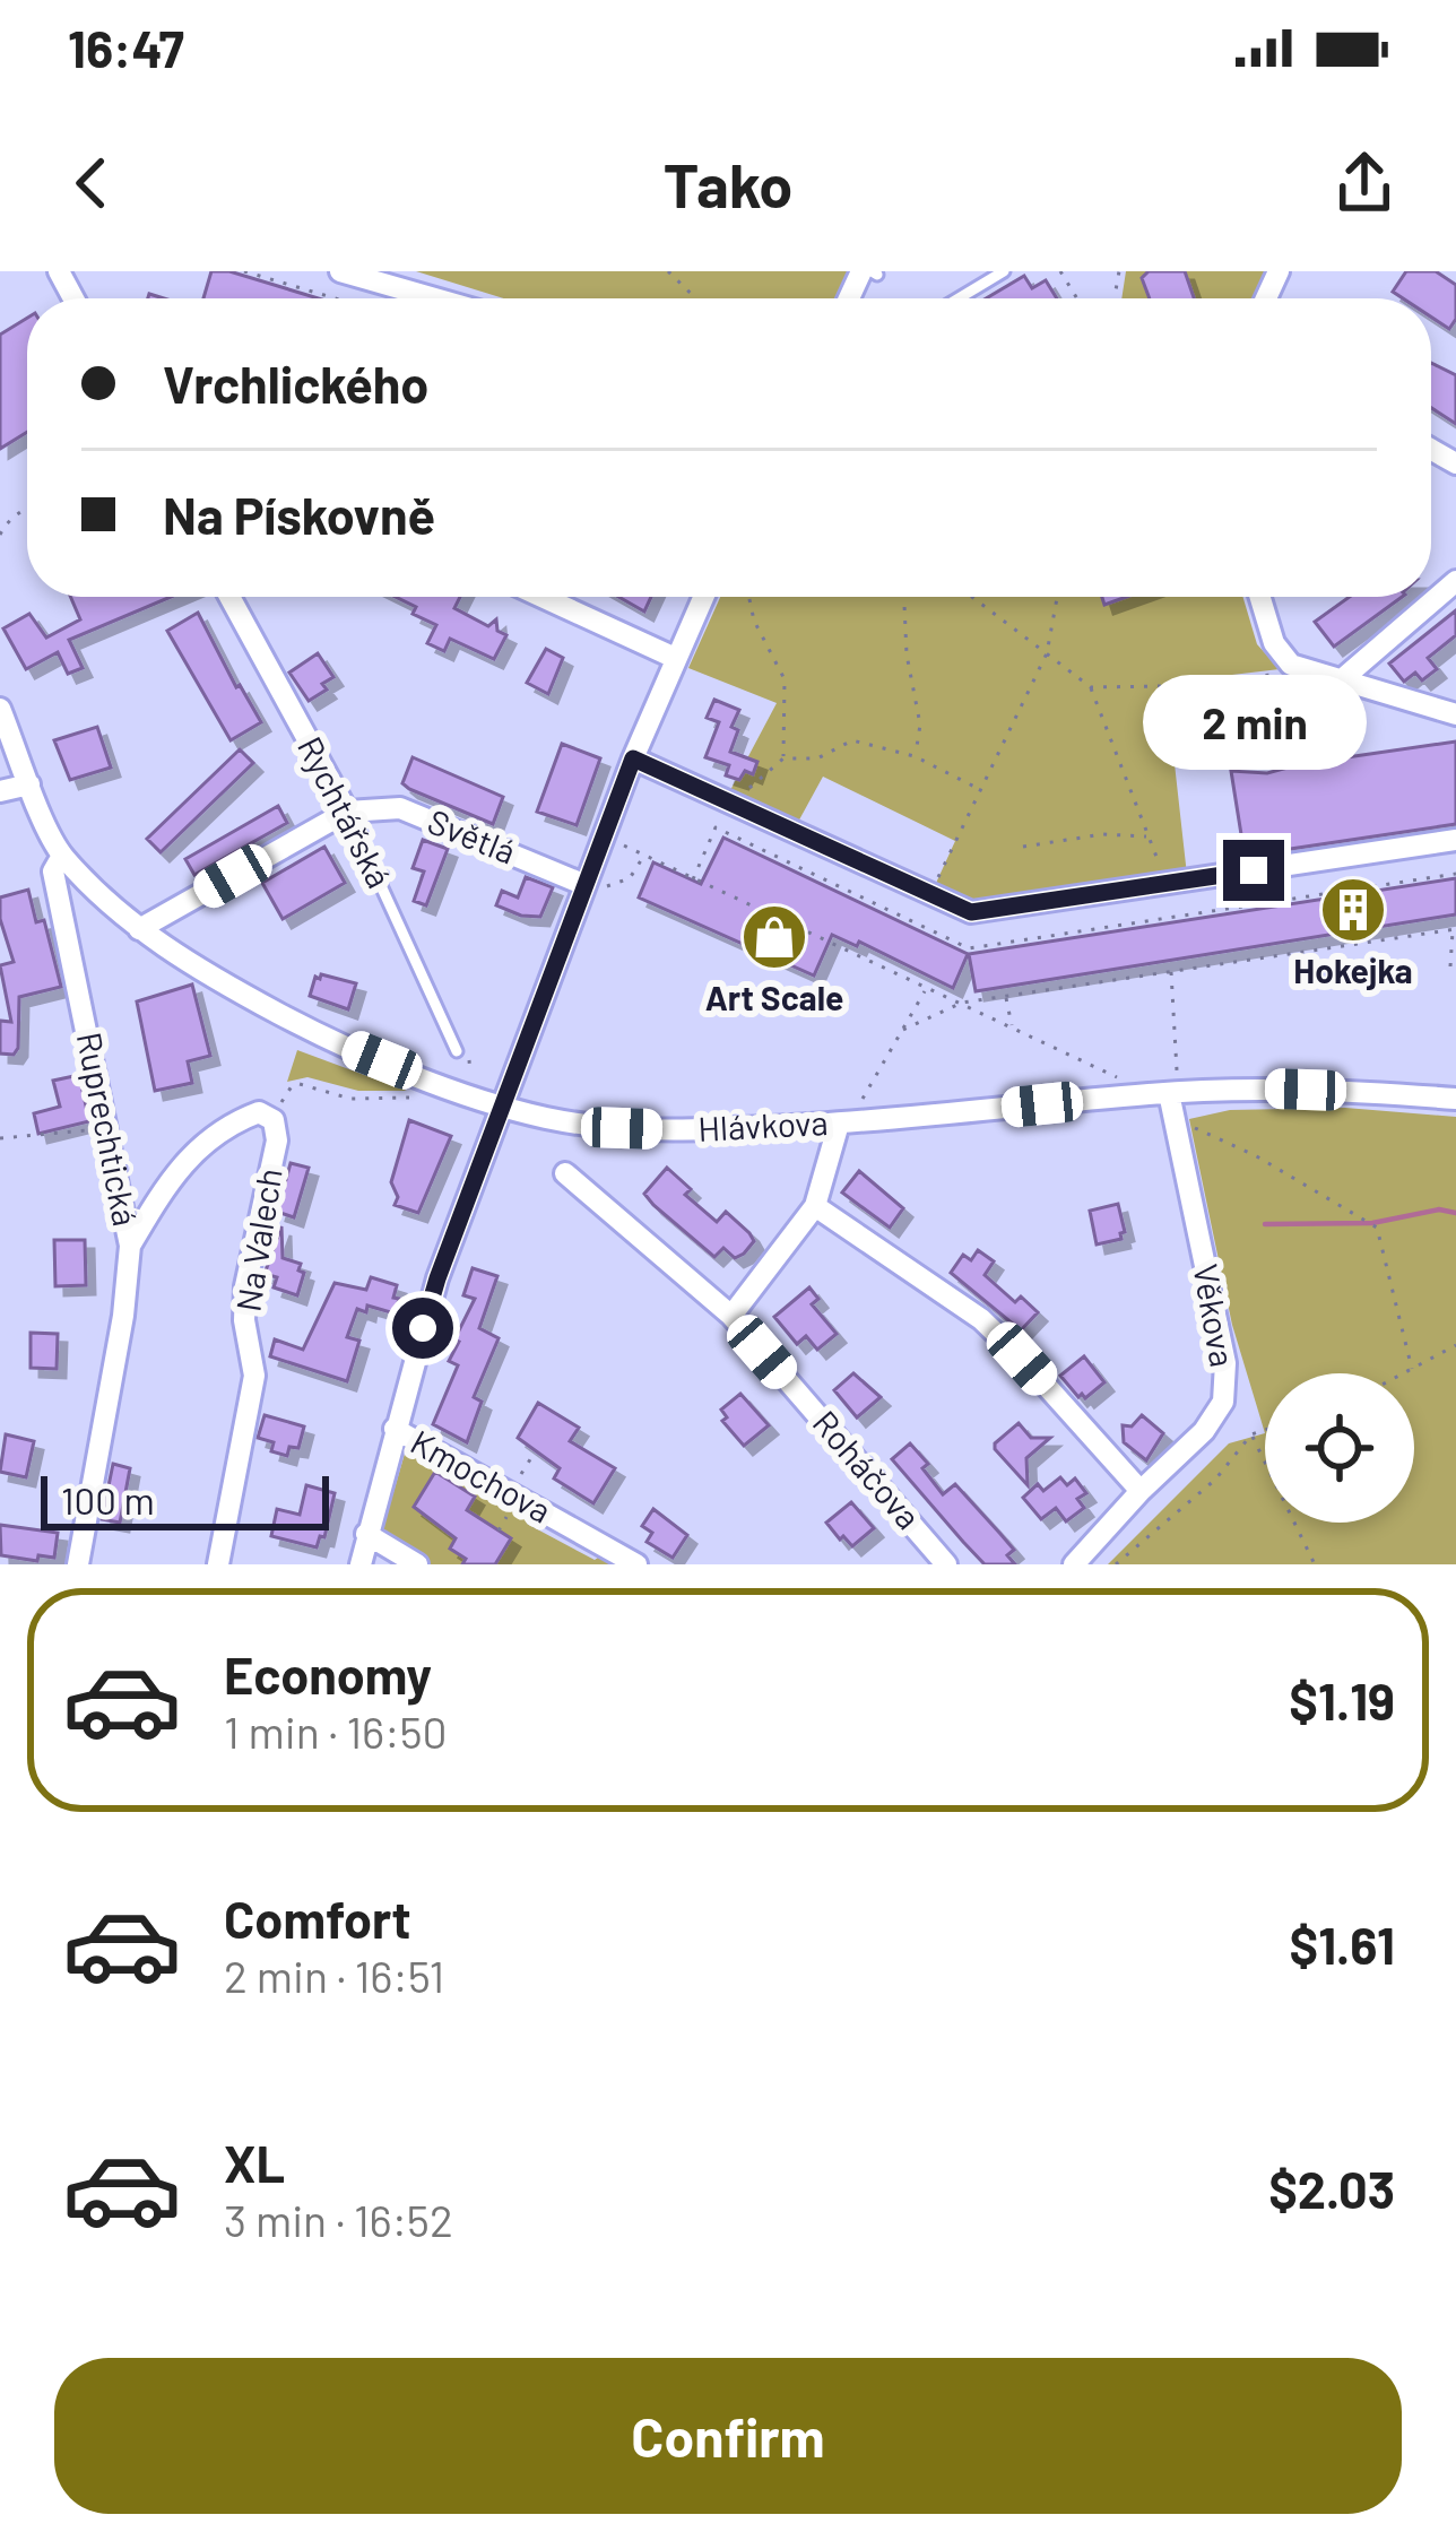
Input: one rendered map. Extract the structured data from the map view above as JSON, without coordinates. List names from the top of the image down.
{
  "streets": {
    "street": [
      "Rychtářská",
      "Světlá",
      "Hlávkova",
      "Ruprechtická",
      "Na Valech",
      "Věkova",
      "Roháčova",
      "Kmochova"
    ]
  },
  "crossings": [
    ["Rychtářská", "Světlá"],
    ["Hlávkova", "Ruprechtická"],
    ["Hlávkova", "Věkova"],
    ["Ruprechtická", "Na Valech"]
  ],
  "places": {
    "building": ["Hokejka"],
    "shop": ["Art Scale"]
  },
  "scale_bar": "100 m",
  "page": {
    "status": "16:47",
    "header": "Tako",
    "banner": ["Vrchlického", "Na Pískovně"],
    "bubble": "2 min",
    "scale": "100 m",
    "list": [
      {
        "name": "Economy",
        "note": "1 min · 16:50",
        "value": "$1.19"
      },
      {
        "name": "Comfort",
        "note": "2 min · 16:51",
        "value": "$1.61"
      },
      {
        "name": "XL",
        "note": "3 min · 16:52",
        "value": "$2.03"
      }
    ],
    "buttons": "Confirm"
  }
}
